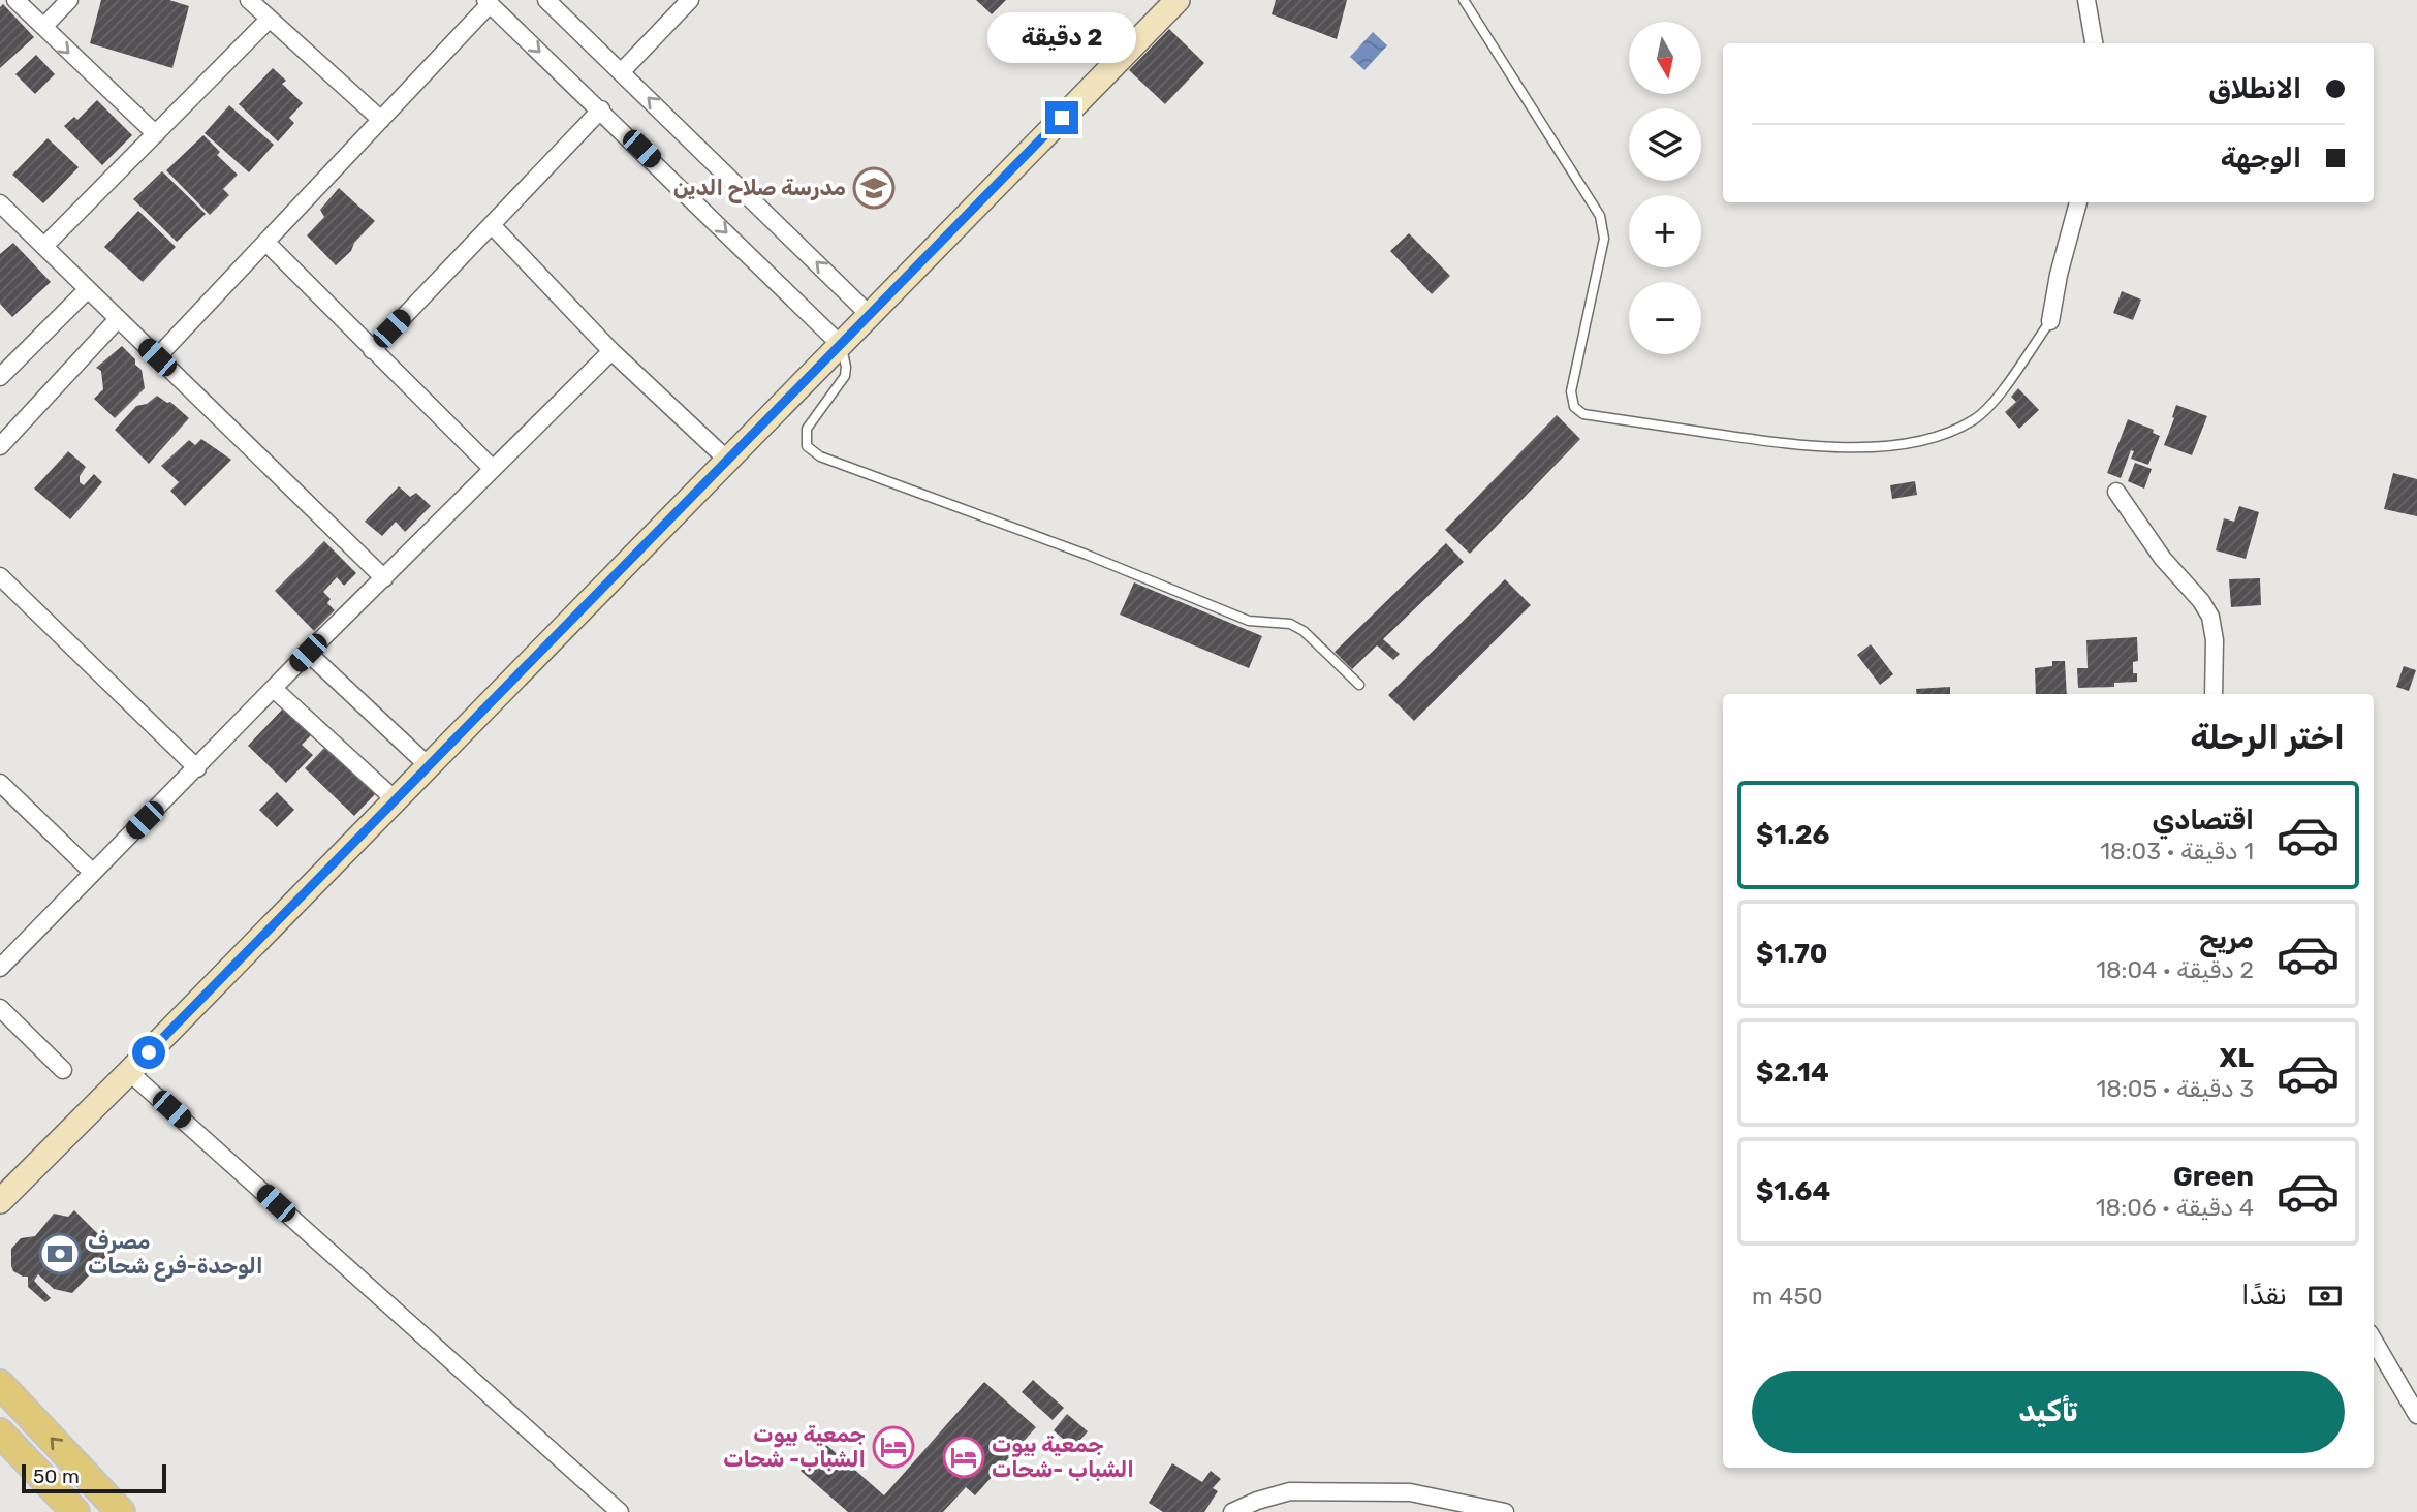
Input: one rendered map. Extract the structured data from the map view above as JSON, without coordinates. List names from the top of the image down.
{
  "places": {
    "school or university": ["مدرسة صلاح الدين"],
    "bank": ["مصرف الوحدة-فرع شحات"],
    "hotel": ["جمعية بيوت الشباب- شحات", "جمعية بيوت الشباب -شحات"]
  },
  "scale_bar": "50 m",
  "north": "bottom",
  "page": {
    "bubble": "2 دقيقة",
    "map_buttons": ["+", "−"],
    "banner": ["الانطلاق", "الوجهة"],
    "heading": "اختر الرحلة",
    "list": [
      {
        "name": "اقتصادي",
        "note": "1 دقيقة · 18:03",
        "value": "$1.26"
      },
      {
        "name": "مريح",
        "note": "2 دقيقة · 18:04",
        "value": "$1.70"
      },
      {
        "name": "XL",
        "note": "3 دقيقة · 18:05",
        "value": "$2.14"
      },
      {
        "name": "Green",
        "note": "4 دقيقة · 18:06",
        "value": "$1.64"
      }
    ],
    "pay": ["نقدًا", "450 m"],
    "buttons": "تأكيد",
    "scale": "50 m"
  }
}
